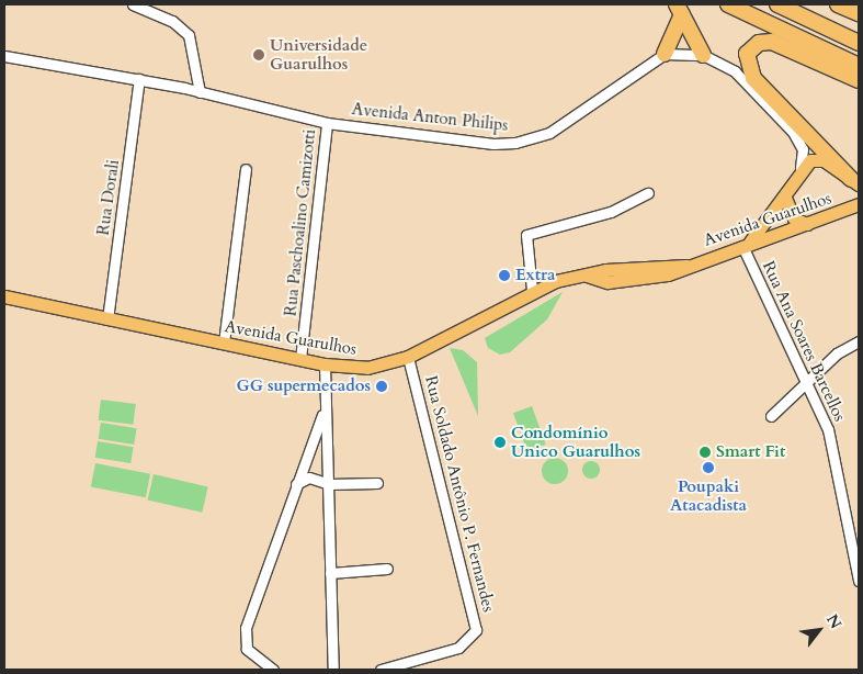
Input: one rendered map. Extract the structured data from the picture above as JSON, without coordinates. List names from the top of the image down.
{
  "streets": {
    "main road": ["Avenida Guarulhos"],
    "street": [
      "Avenida Anton Philips",
      "Rua Dorali",
      "Rua Paschoalino Camizotti",
      "Rua Ana Soares Barcellos",
      "Rua Soldado Antônio P. Fernandes"
    ]
  },
  "crossings": [
    ["Avenida Anton Philips", "Rua Dorali"],
    ["Avenida Anton Philips", "Rua Paschoalino Camizotti"],
    ["Rua Dorali", "Avenida Guarulhos"],
    ["Avenida Guarulhos", "Rua Paschoalino Camizotti"],
    ["Avenida Guarulhos", "Rua Ana Soares Barcellos"],
    ["Avenida Guarulhos", "Rua Soldado Antônio P. Fernandes"]
  ],
  "places": [
    "Universidade Guarulhos",
    "Extra",
    "GG supermecados",
    "Condomínio Unico Guarulhos",
    "Smart Fit",
    "Poupaki Atacadista"
  ],
  "north": "top right"
}
